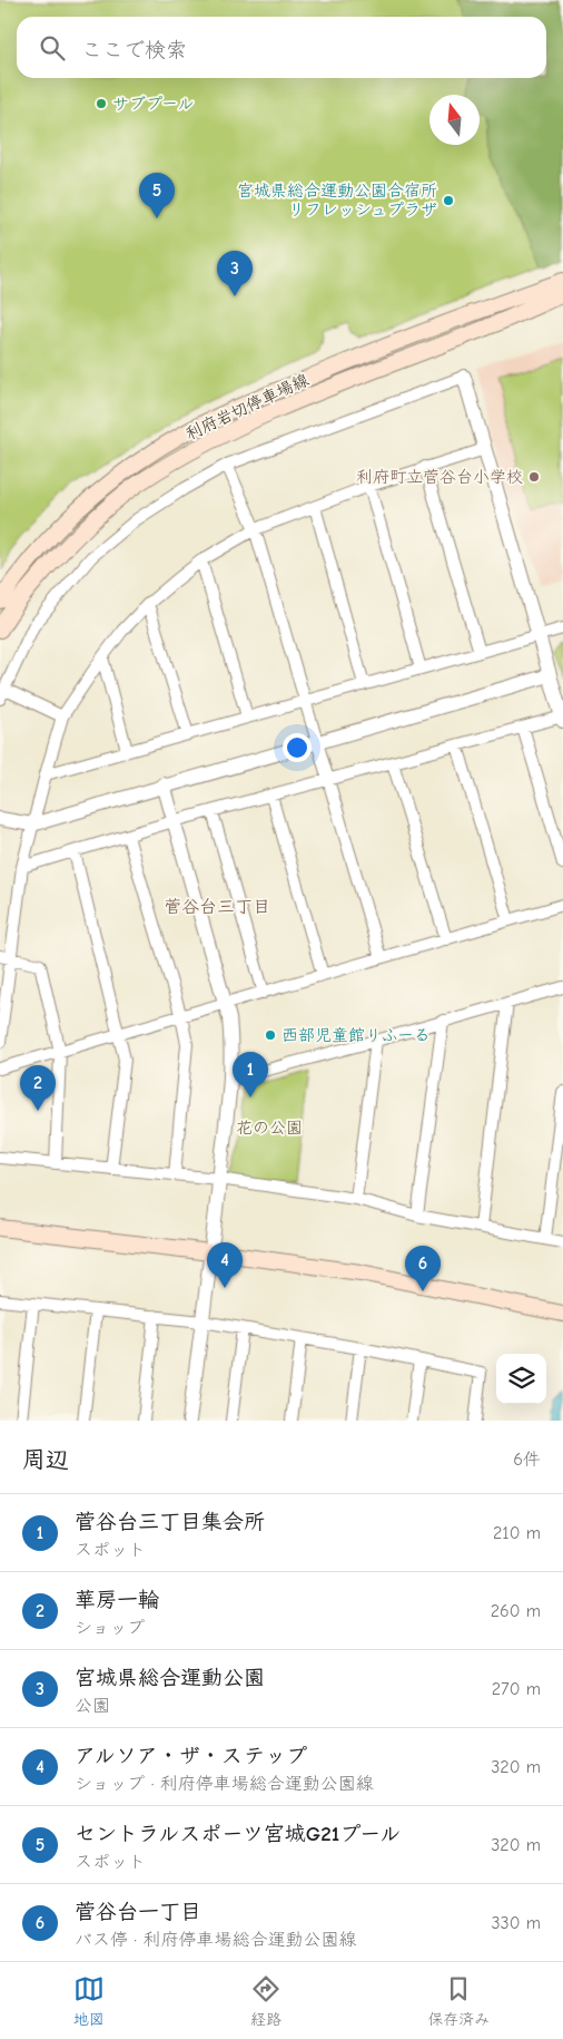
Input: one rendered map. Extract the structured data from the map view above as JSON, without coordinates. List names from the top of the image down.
{
  "streets": {
    "main road": ["利府岩切停車場線"]
  },
  "districts": ["菅谷台三丁目"],
  "parks": ["花の公園"],
  "places": [
    "サブプール",
    "宮城県総合運動公園合宿所 リフレッシュプラザ",
    "利府町立菅谷台小学校",
    "西部児童館りふーる"
  ],
  "north": "top",
  "page": {
    "search": "ここで検索",
    "pins": [
      "5",
      "3",
      "1",
      "2",
      "4",
      "6"
    ],
    "heading": ["周辺", "6件"],
    "list": [
      {
        "mark": "1",
        "name": "菅谷台三丁目集会所",
        "note": "スポット",
        "value": "210 m"
      },
      {
        "mark": "2",
        "name": "華房一輪",
        "note": "ショップ",
        "value": "260 m"
      },
      {
        "mark": "3",
        "name": "宮城県総合運動公園",
        "note": "公園",
        "value": "270 m"
      },
      {
        "mark": "4",
        "name": "アルソア・ザ・ステップ",
        "note": "ショップ · 利府停車場総合運動公園線",
        "value": "320 m"
      },
      {
        "mark": "5",
        "name": "セントラルスポーツ宮城G21プール",
        "note": "スポット",
        "value": "320 m"
      },
      {
        "mark": "6",
        "name": "菅谷台一丁目",
        "note": "バス停 · 利府停車場総合運動公園線",
        "value": "330 m"
      }
    ],
    "nav": ["地図", "経路", "保存済み"]
  }
}
